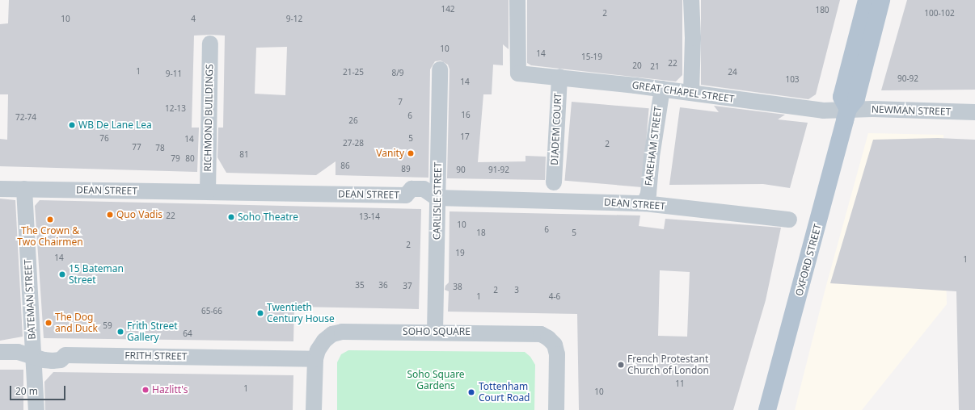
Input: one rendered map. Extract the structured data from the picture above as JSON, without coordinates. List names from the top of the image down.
{
  "streets": {
    "main road": ["OXFORD STREET"],
    "street": [
      "GREAT CHAPEL STREET",
      "NEWMAN STREET",
      "RICHMOND BUILDINGS",
      "DIADEM COURT",
      "FAREHAM STREET",
      "DEAN STREET",
      "CARLISLE STREET",
      "BATEMAN STREET",
      "SOHO SQUARE",
      "FRITH STREET"
    ]
  },
  "crossings": [
    ["GREAT CHAPEL STREET", "NEWMAN STREET"],
    ["GREAT CHAPEL STREET", "DIADEM COURT"],
    ["GREAT CHAPEL STREET", "FAREHAM STREET"],
    ["GREAT CHAPEL STREET", "OXFORD STREET"],
    ["NEWMAN STREET", "OXFORD STREET"],
    ["RICHMOND BUILDINGS", "DEAN STREET"],
    ["FAREHAM STREET", "DEAN STREET"],
    ["DEAN STREET", "CARLISLE STREET"],
    ["DEAN STREET", "BATEMAN STREET"],
    ["CARLISLE STREET", "SOHO SQUARE"],
    ["BATEMAN STREET", "FRITH STREET"],
    ["SOHO SQUARE", "FRITH STREET"]
  ],
  "parks": ["Soho Square Gardens"],
  "places": [
    "WB De Lane Lea",
    "Vanity",
    "Quo Vadis",
    "Soho Theatre",
    "The Crown & Two Chairmen",
    "15 Bateman Street",
    "Twentieth Century House",
    "The Dog and Duck",
    "Frith Street Gallery",
    "French Protestant Church of London",
    "Hazlitt's",
    "Tottenham Court Road"
  ],
  "house_numbers": [
    "142",
    "180",
    "2",
    "100-102",
    "10",
    "4",
    "9-12",
    "10",
    "14",
    "15-19",
    "22",
    "20",
    "21",
    "1",
    "21-25",
    "24",
    "8/9",
    "9-11",
    "90-92",
    "103",
    "14",
    "7",
    "12-13",
    "16",
    "6",
    "72-74",
    "26",
    "17",
    "76",
    "5",
    "14",
    "27-28",
    "2",
    "77",
    "78",
    "81",
    "79",
    "80",
    "86",
    "89",
    "90",
    "91-92",
    "22",
    "13-14",
    "10",
    "6",
    "18",
    "5",
    "2",
    "19",
    "14",
    "1",
    "35",
    "36",
    "37",
    "38",
    "2",
    "3",
    "1",
    "4-6",
    "65-66",
    "59",
    "64",
    "11",
    "1",
    "10"
  ],
  "scale_bar": "20 m"
}
